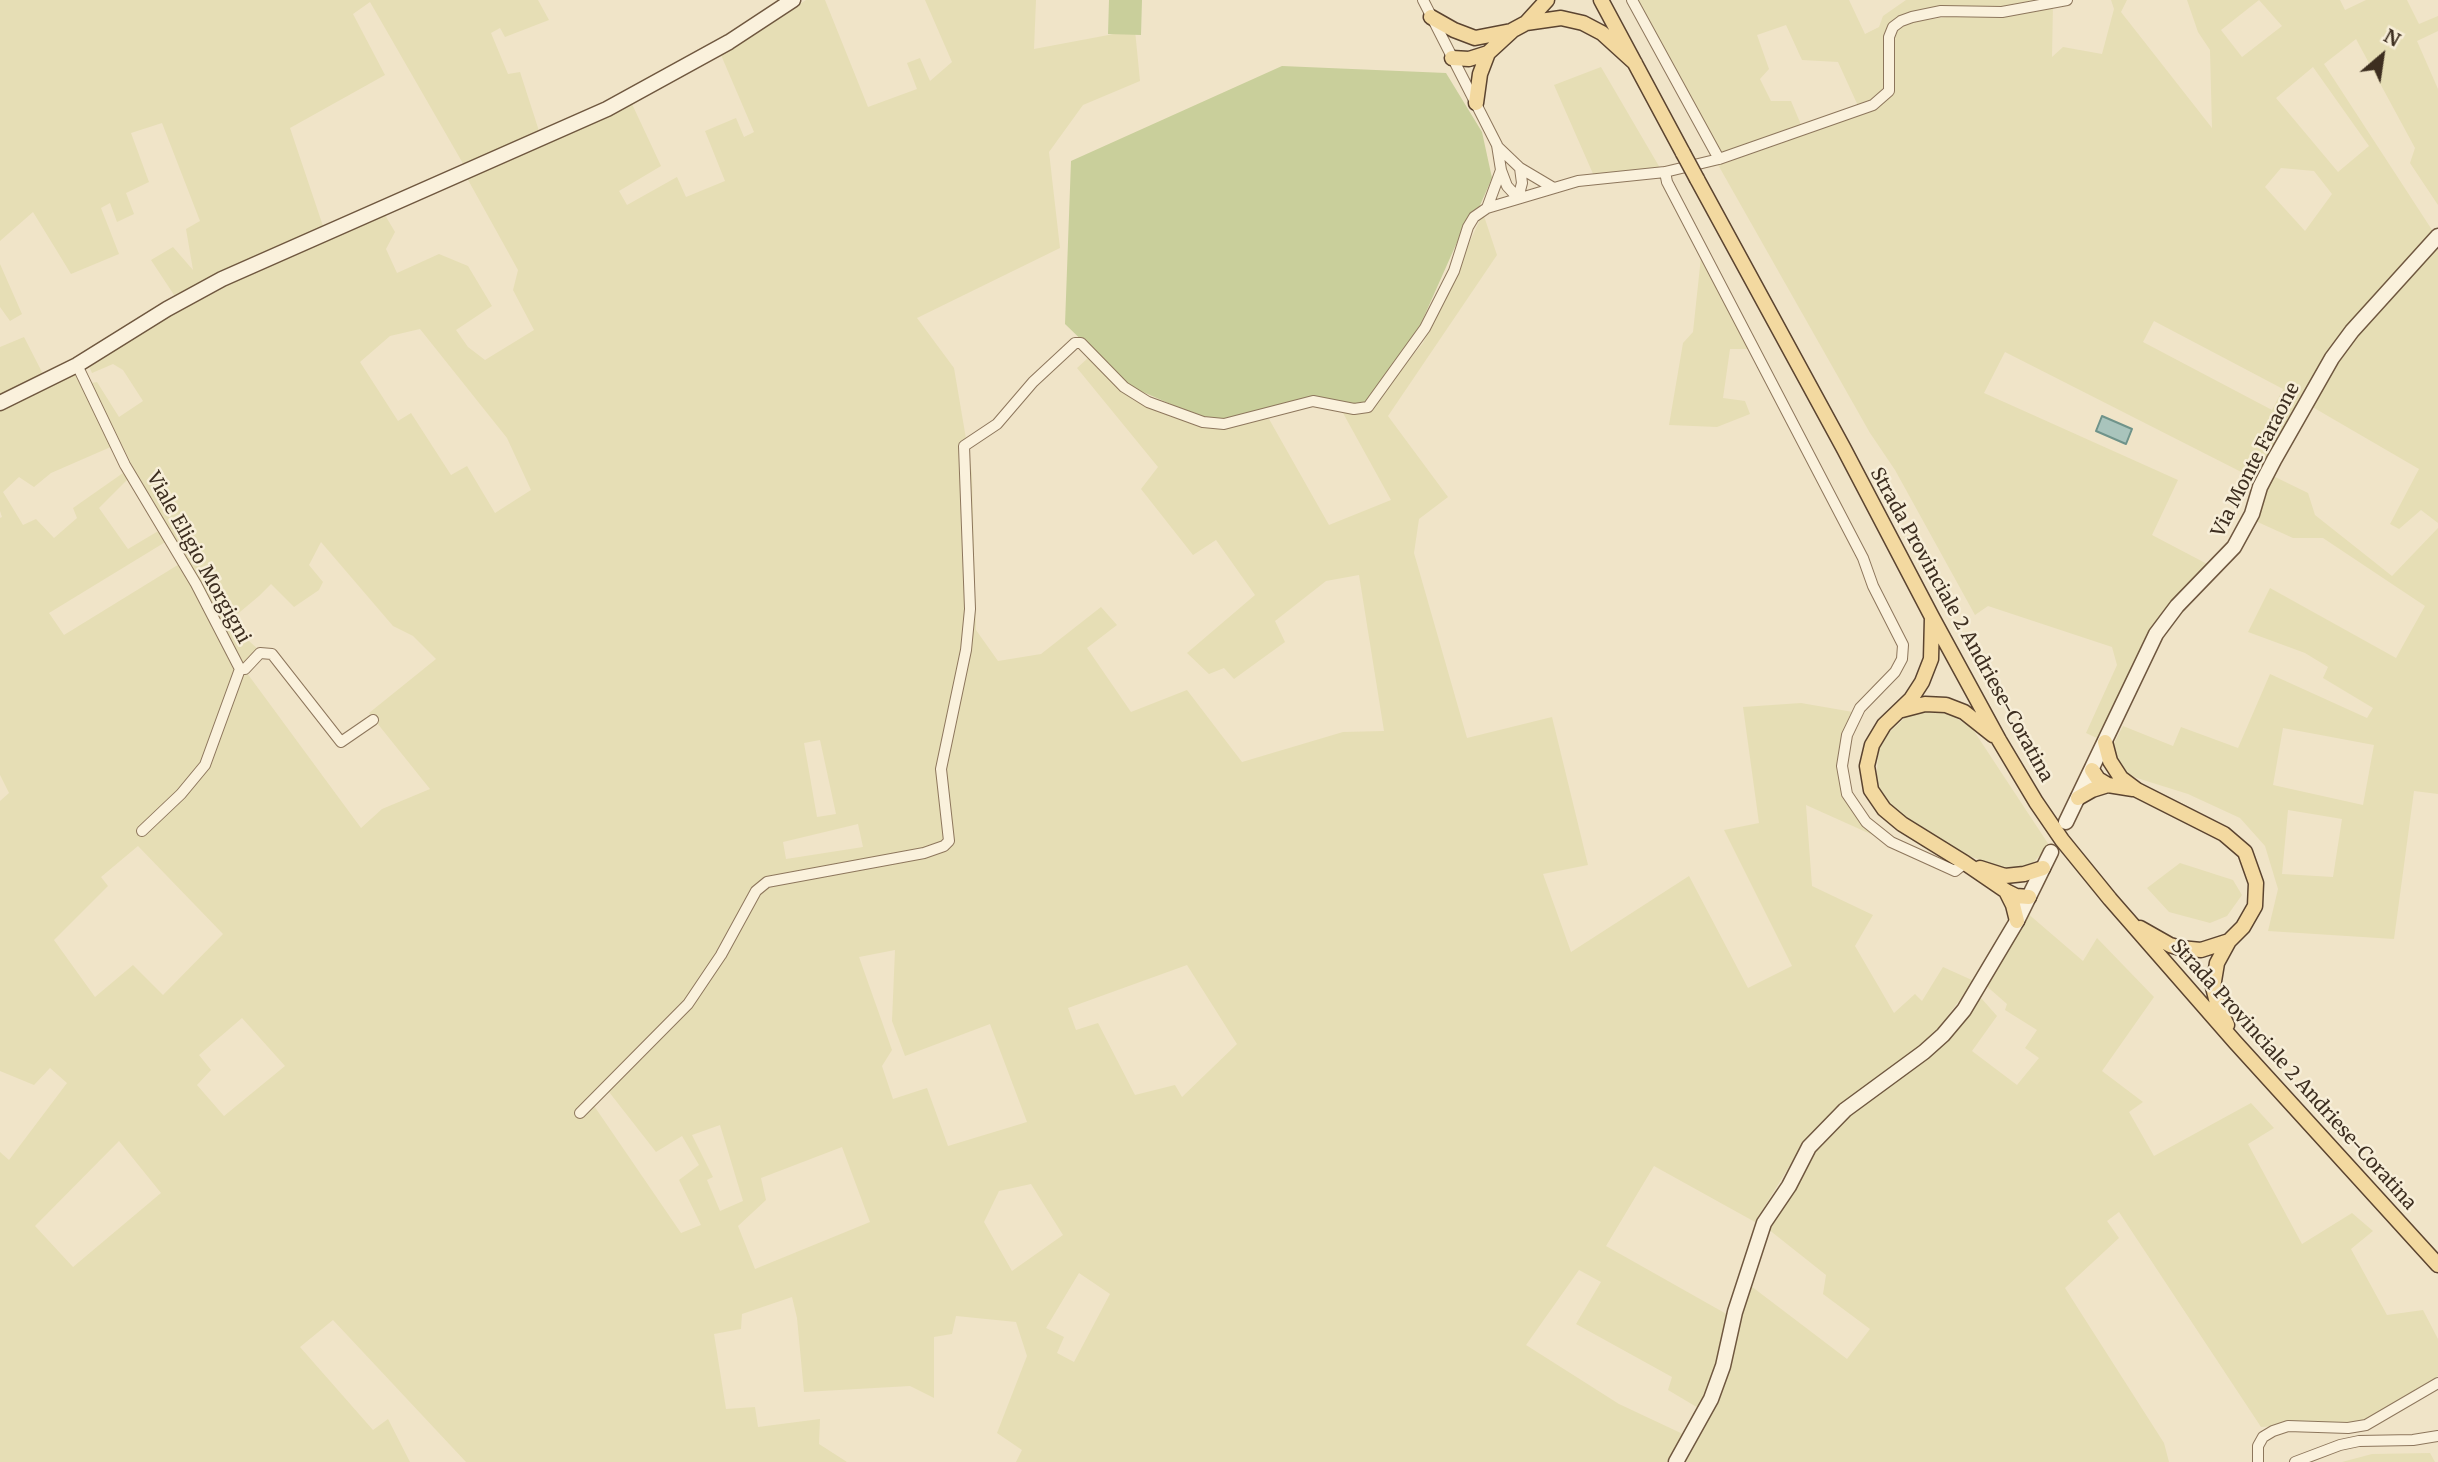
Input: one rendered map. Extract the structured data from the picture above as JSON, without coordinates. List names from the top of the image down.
{
  "streets": {
    "main road": ["Strada Provinciale 2 Andriese-Coratina"],
    "street": ["Via Monte Faraone", "Viale Eligio Morgigni"]
  },
  "north": "top right"
}
